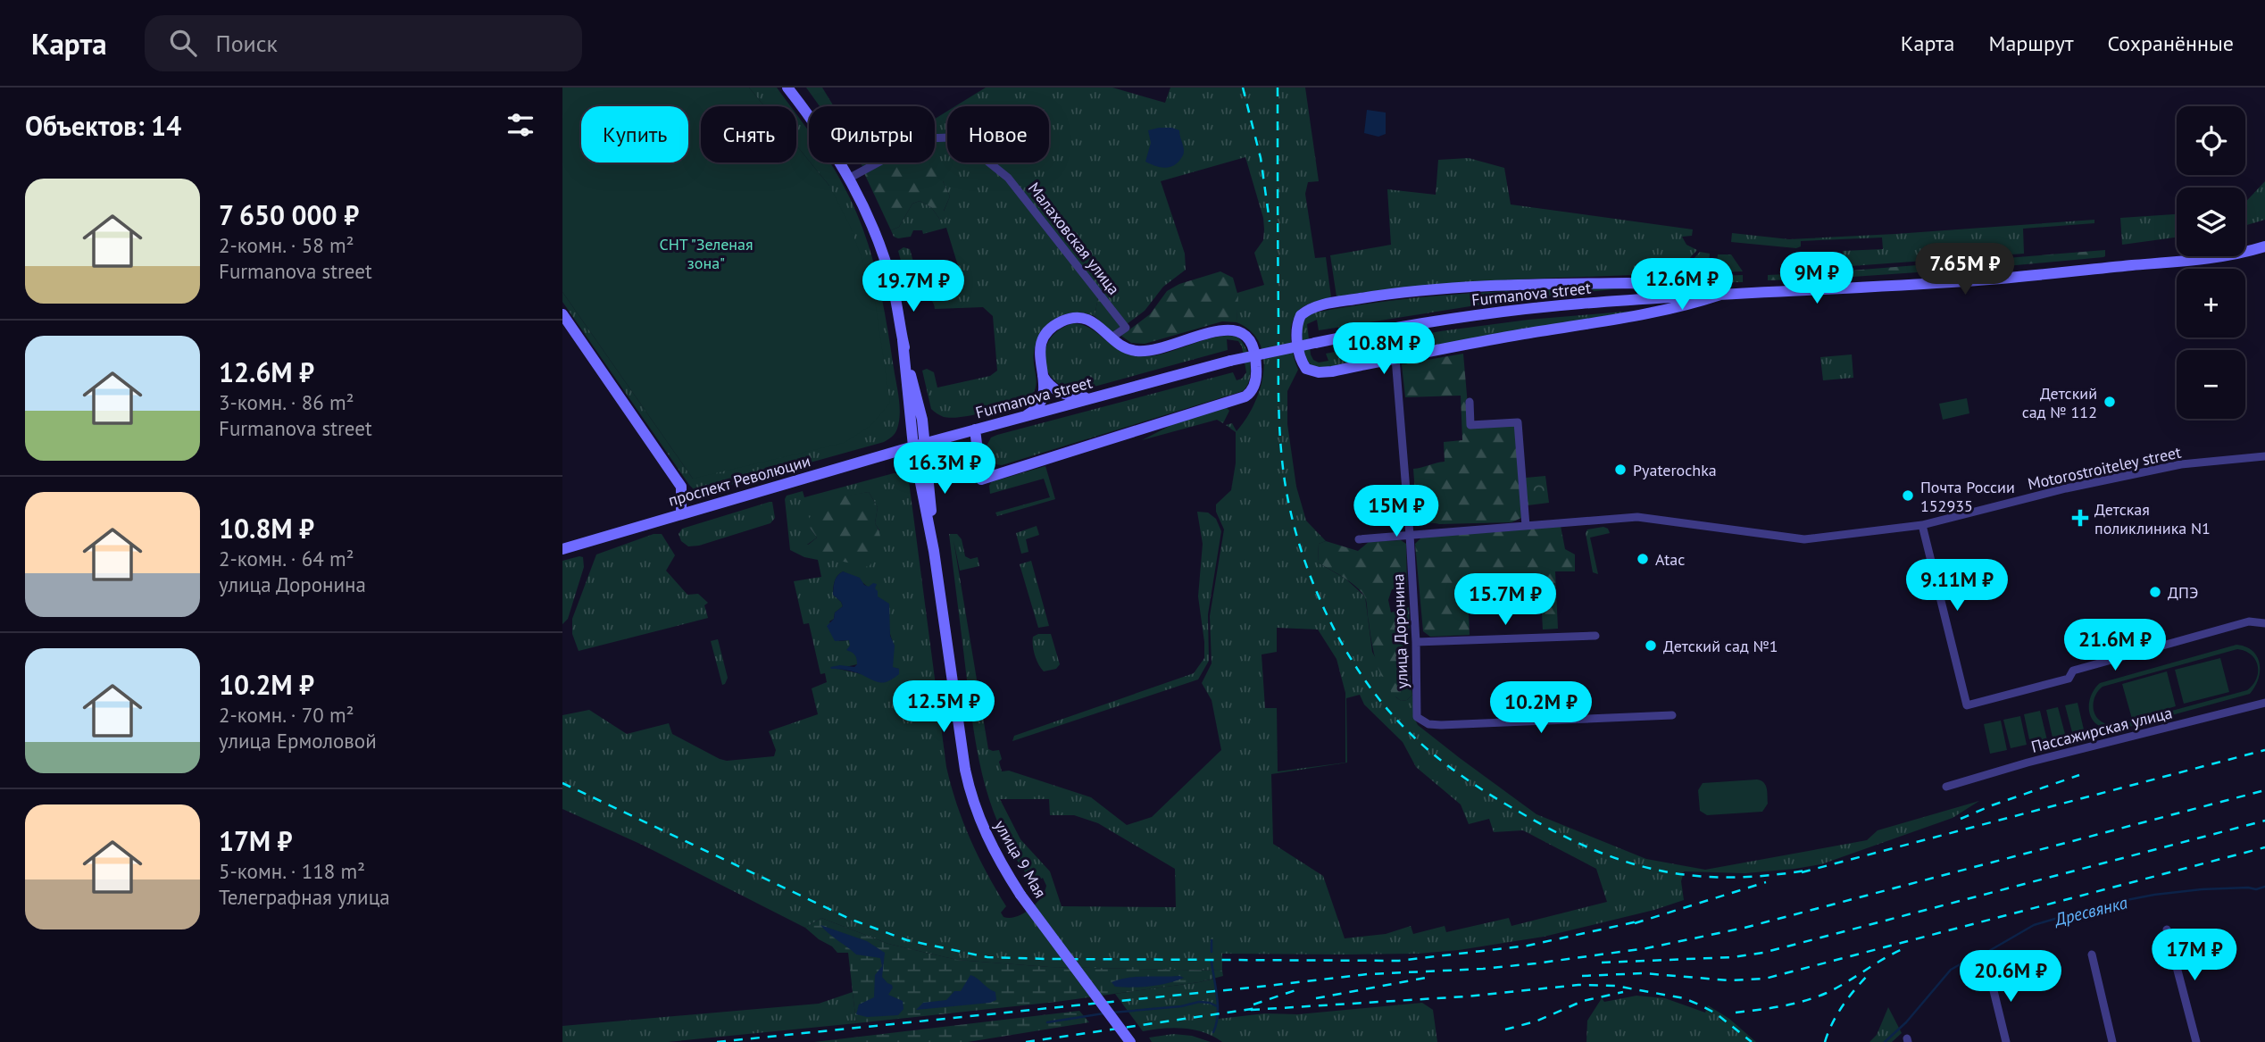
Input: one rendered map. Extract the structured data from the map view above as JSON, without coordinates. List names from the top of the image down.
{
  "streets": {
    "main road": ["Furmanova street", "проспект Революции", "улица 9 Мая"],
    "street": [
      "Малаховская улица",
      "Motorostroiteley street",
      "улица Доронина",
      "Пассажирская улица"
    ]
  },
  "crossings": [
    ["Малаховская улица", "улица 9 Мая"],
    ["Furmanova street", "проспект Революции"],
    ["Furmanova street", "улица 9 Мая"],
    ["Motorostroiteley street", "улица Доронина"],
    ["проспект Революции", "улица 9 Мая"]
  ],
  "water": ["Дресвянка"],
  "parks": ["СНТ \"Зеленая зона\""],
  "places": {
    "other": [
      "Детский сад № 112",
      "Pyaterochka",
      "Почта России 152935",
      "Atac",
      "ДПЭ",
      "Детский сад №1"
    ],
    "health": ["Детская поликлиника N1"]
  },
  "page": {
    "header": "Карта",
    "search": "Поиск",
    "nav": ["Карта", "Маршрут", "Сохранённые"],
    "heading": "Объектов: 14",
    "map_buttons": ["+", "−"],
    "chip": [
      "Купить",
      "Снять",
      "Фильтры",
      "Новое"
    ],
    "list": [
      {
        "name": "7 650 000 ₽",
        "note": "2-комн. · 58 m² · Furmanova street"
      },
      {
        "name": "12.6M ₽",
        "note": "3-комн. · 86 m² · Furmanova street"
      },
      {
        "name": "10.8M ₽",
        "note": "2-комн. · 64 m² · улица Доронина"
      },
      {
        "name": "10.2M ₽",
        "note": "2-комн. · 70 m² · улица Ермоловой"
      },
      {
        "name": "17M ₽",
        "note": "5-комн. · 118 m² · Телеграфная улица"
      }
    ],
    "price": [
      "7.65M ₽",
      "9M ₽",
      "12.6M ₽",
      "19.7M ₽",
      "10.8M ₽",
      "16.3M ₽",
      "15M ₽",
      "9.11M ₽",
      "15.7M ₽",
      "21.6M ₽",
      "12.5M ₽",
      "10.2M ₽",
      "17M ₽",
      "20.6M ₽"
    ]
  }
}
